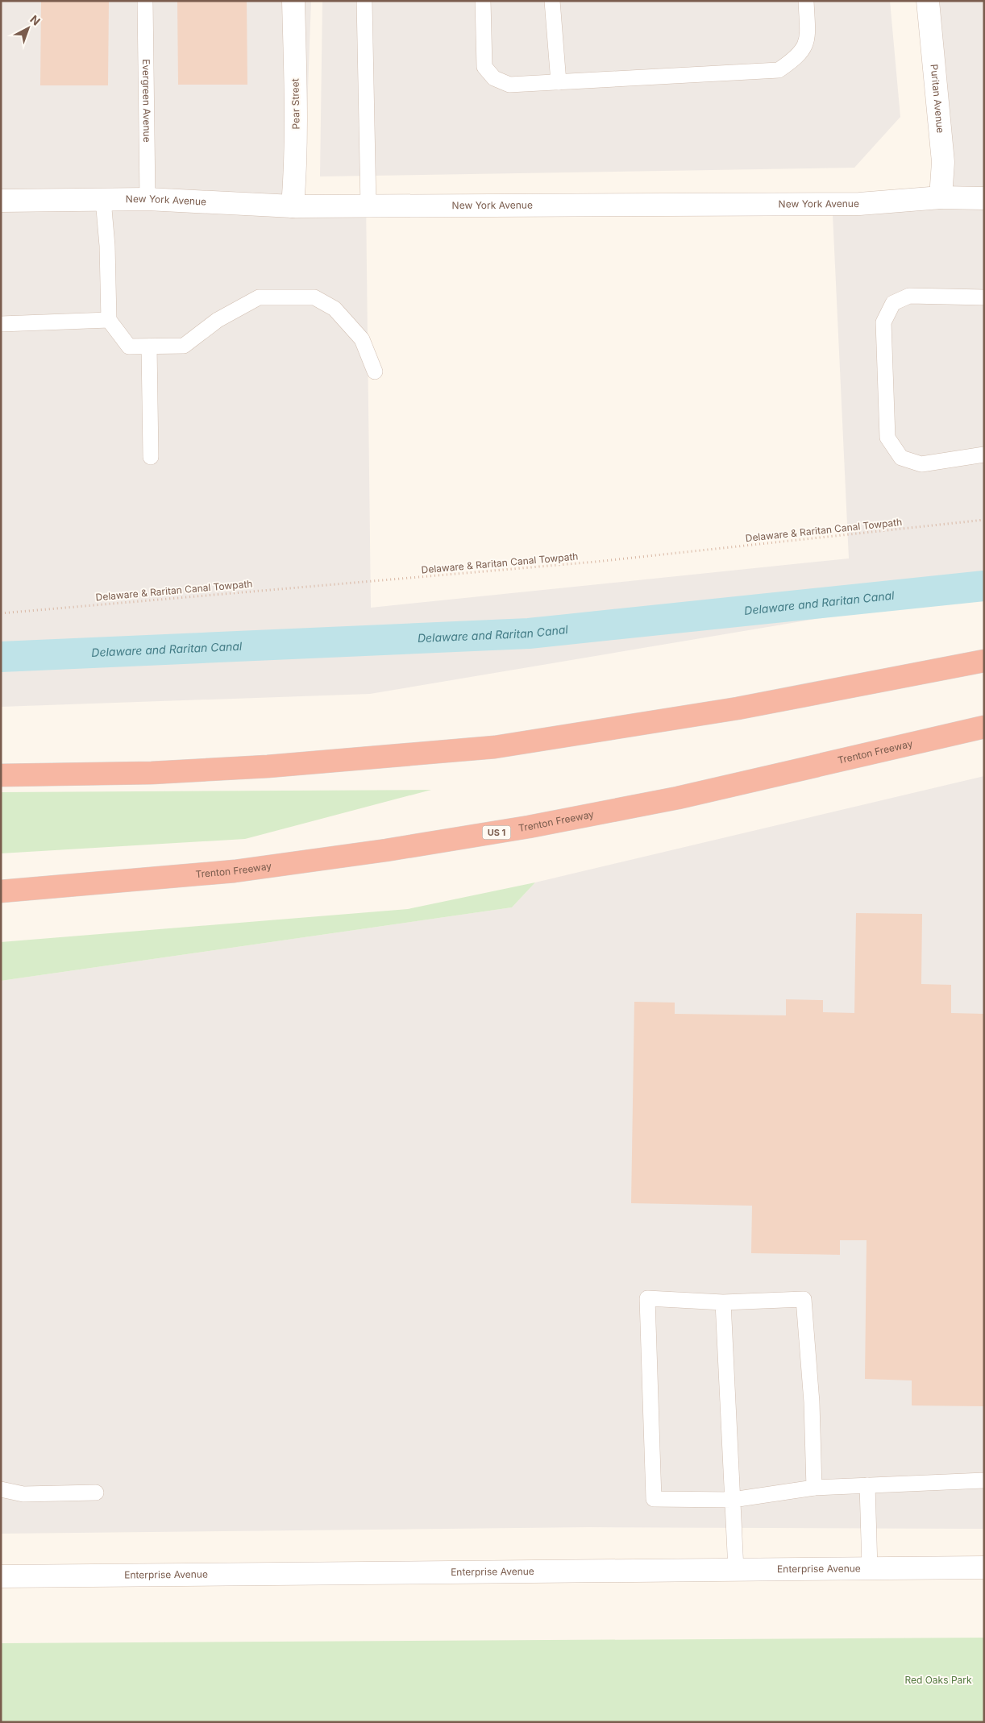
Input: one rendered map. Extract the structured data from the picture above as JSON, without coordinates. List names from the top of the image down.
{
  "streets": {
    "highway": ["Trenton Freeway", "US 1"],
    "street": [
      "Puritan Avenue",
      "Pear Street",
      "New York Avenue",
      "Enterprise Avenue"
    ],
    "lane": ["Evergreen Avenue"],
    "path": ["Delaware & Raritan Canal Towpath"]
  },
  "crossings": [
    ["Puritan Avenue", "New York Avenue"],
    ["Evergreen Avenue", "New York Avenue"],
    ["Pear Street", "New York Avenue"]
  ],
  "water": ["Delaware and Raritan Canal"],
  "parks": ["Red Oaks Park"],
  "north": "top right"
}
